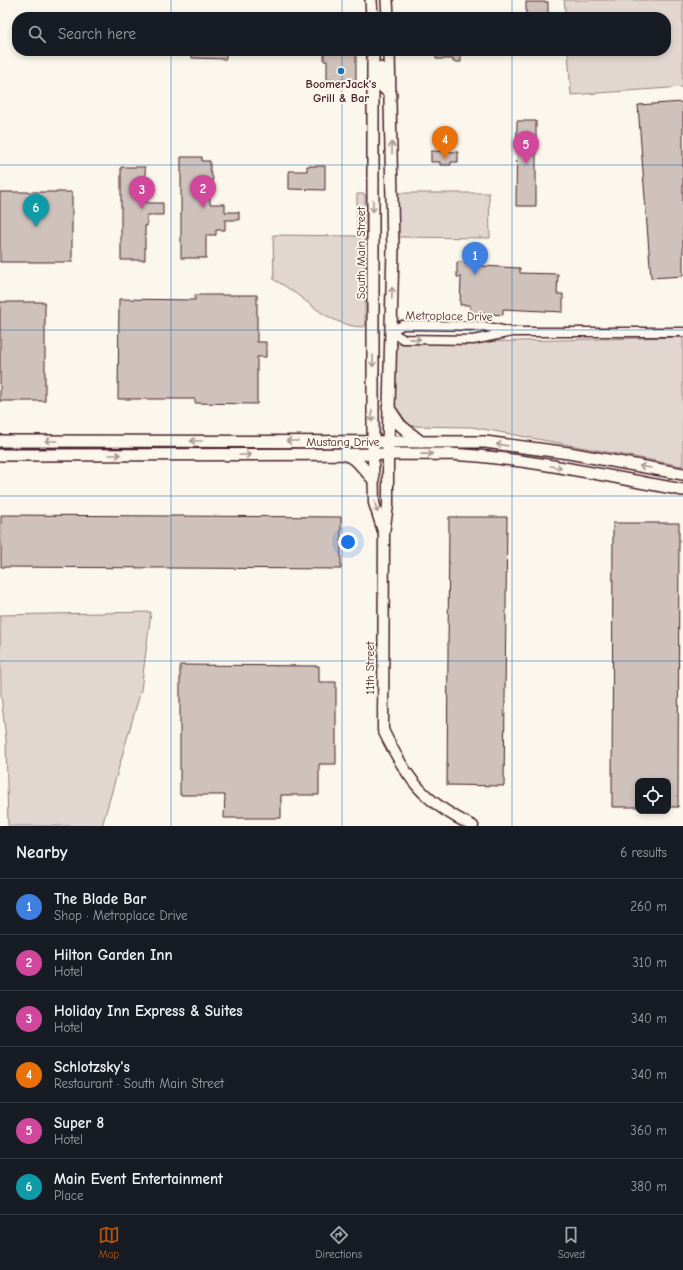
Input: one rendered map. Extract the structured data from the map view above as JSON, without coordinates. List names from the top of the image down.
{
  "streets": {
    "main road": ["South Main Street", "Mustang Drive"],
    "street": ["Metroplace Drive", "11th Street"]
  },
  "crossings": [
    ["South Main Street", "Mustang Drive"],
    ["South Main Street", "11th Street"],
    ["Mustang Drive", "11th Street"]
  ],
  "places": ["BoomerJack's Grill & Bar"],
  "page": {
    "search": "Search here",
    "pins": [
      "4",
      "5",
      "2",
      "3",
      "6",
      "1"
    ],
    "heading": ["Nearby", "6 results"],
    "list": [
      {
        "mark": "1",
        "name": "The Blade Bar",
        "note": "Shop · Metroplace Drive",
        "value": "260 m"
      },
      {
        "mark": "2",
        "name": "Hilton Garden Inn",
        "note": "Hotel",
        "value": "310 m"
      },
      {
        "mark": "3",
        "name": "Holiday Inn Express & Suites",
        "note": "Hotel",
        "value": "340 m"
      },
      {
        "mark": "4",
        "name": "Schlotzsky's",
        "note": "Restaurant · South Main Street",
        "value": "340 m"
      },
      {
        "mark": "5",
        "name": "Super 8",
        "note": "Hotel",
        "value": "360 m"
      },
      {
        "mark": "6",
        "name": "Main Event Entertainment",
        "note": "Place",
        "value": "380 m"
      }
    ],
    "nav": ["Map", "Directions", "Saved"]
  }
}
